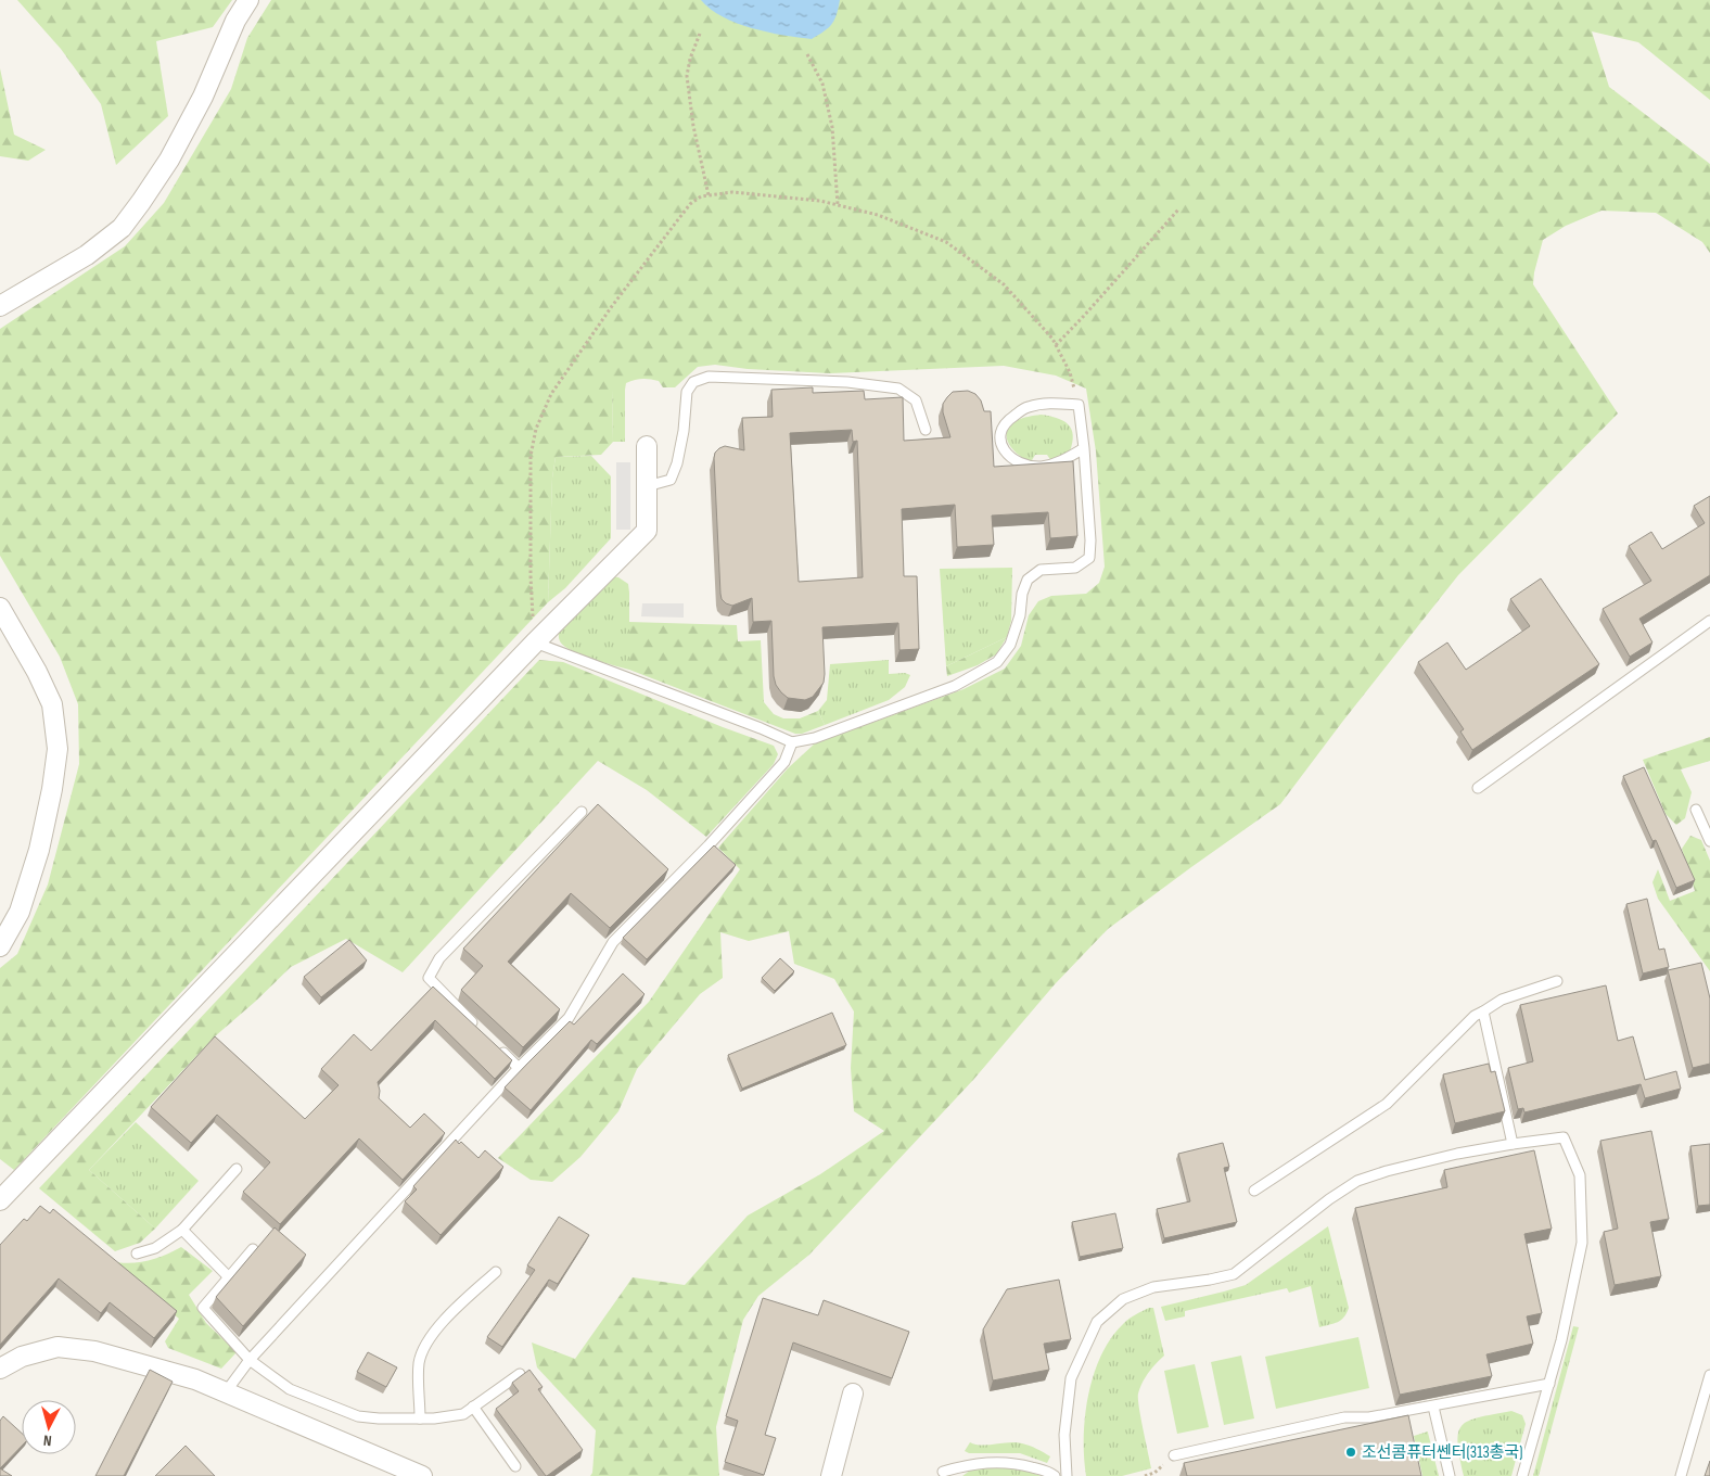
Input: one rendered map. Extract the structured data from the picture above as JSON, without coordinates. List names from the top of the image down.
{
  "places": ["조선콤퓨터쎈터(313총국)"],
  "north": "bottom"
}
